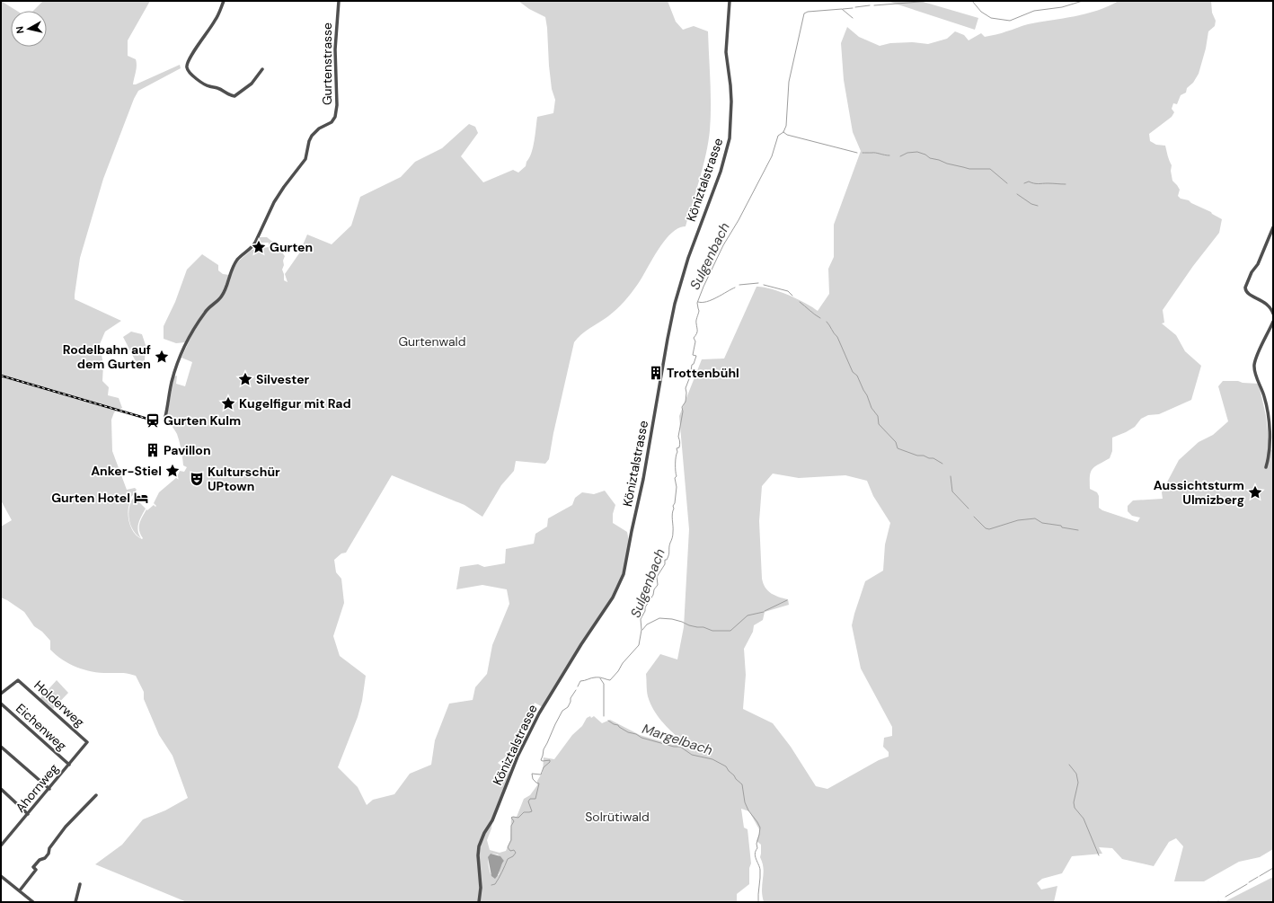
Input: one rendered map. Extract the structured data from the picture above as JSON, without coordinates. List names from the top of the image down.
{
  "streets": {
    "street": [
      "Gurtenstrasse",
      "Köniztalstrasse",
      "Holderweg",
      "Eichenweg",
      "Ahornweg"
    ]
  },
  "crossings": [
    ["Holderweg", "Ahornweg"],
    ["Eichenweg", "Ahornweg"]
  ],
  "water": ["Sulgenbach", "Margelbach"],
  "parks": ["Gurtenwald", "Solrütiwald"],
  "places": {
    "place": [
      "Gurten",
      "Rodelbahn auf dem Gurten",
      "Silvester",
      "Kugelfigur mit Rad",
      "Anker-Stiel",
      "Aussichtsturm Ulmizberg"
    ],
    "building": ["Trottenbühl", "Pavillon"],
    "station": ["Gurten Kulm"],
    "theatre": ["Kulturschür UPtown"],
    "hotel": ["Gurten Hotel"]
  },
  "north": "left"
}
